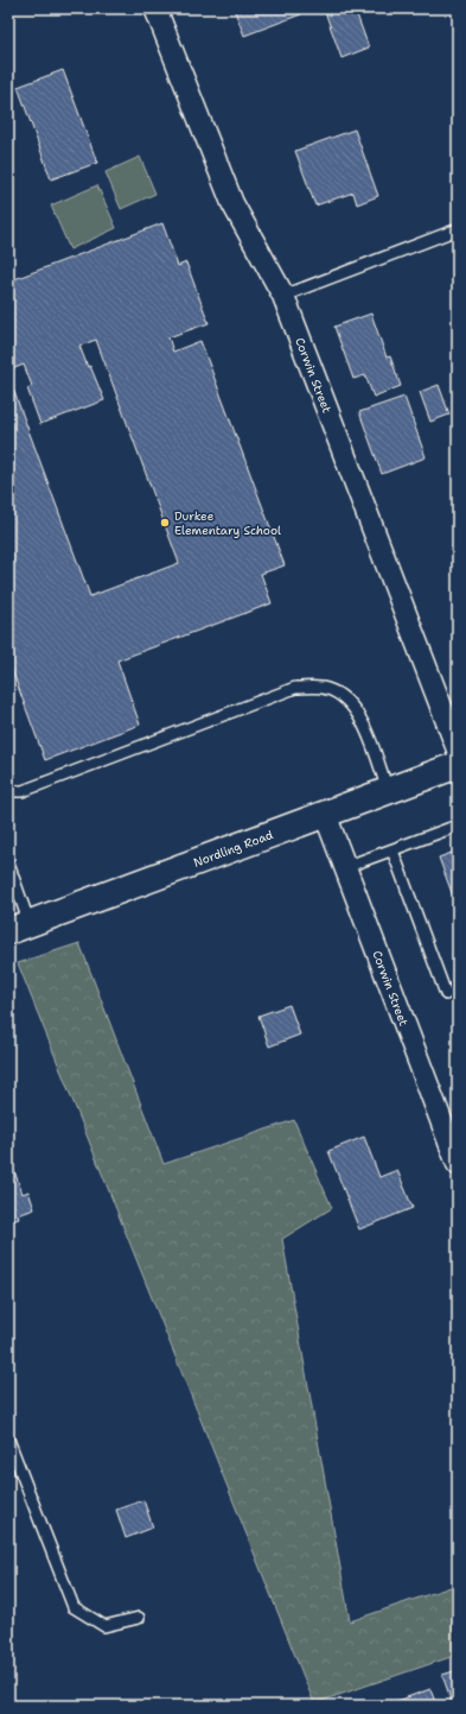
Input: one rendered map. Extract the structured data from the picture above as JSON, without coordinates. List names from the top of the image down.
{
  "streets": {
    "street": ["Corwin Street", "Nordling Road"]
  },
  "crossings": [
    ["Corwin Street", "Nordling Road"]
  ],
  "places": ["Durkee Elementary School"]
}
